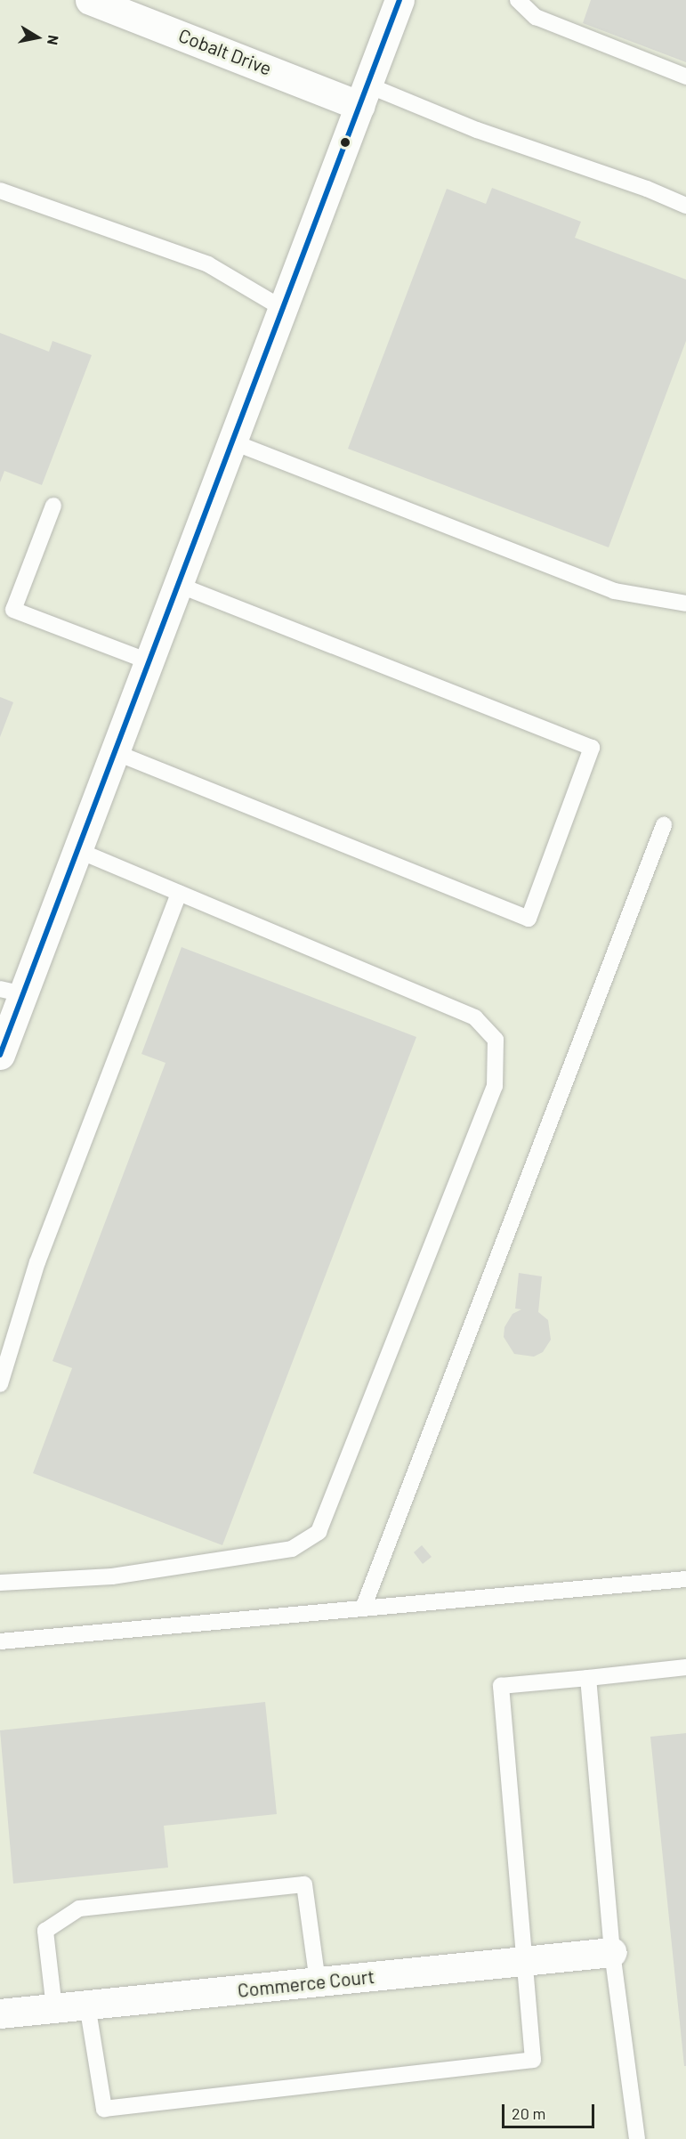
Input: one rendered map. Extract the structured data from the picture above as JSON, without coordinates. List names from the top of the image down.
{
  "streets": {
    "street": ["Cobalt Drive", "Commerce Court"]
  },
  "scale_bar": "20 m",
  "north": "right"
}
